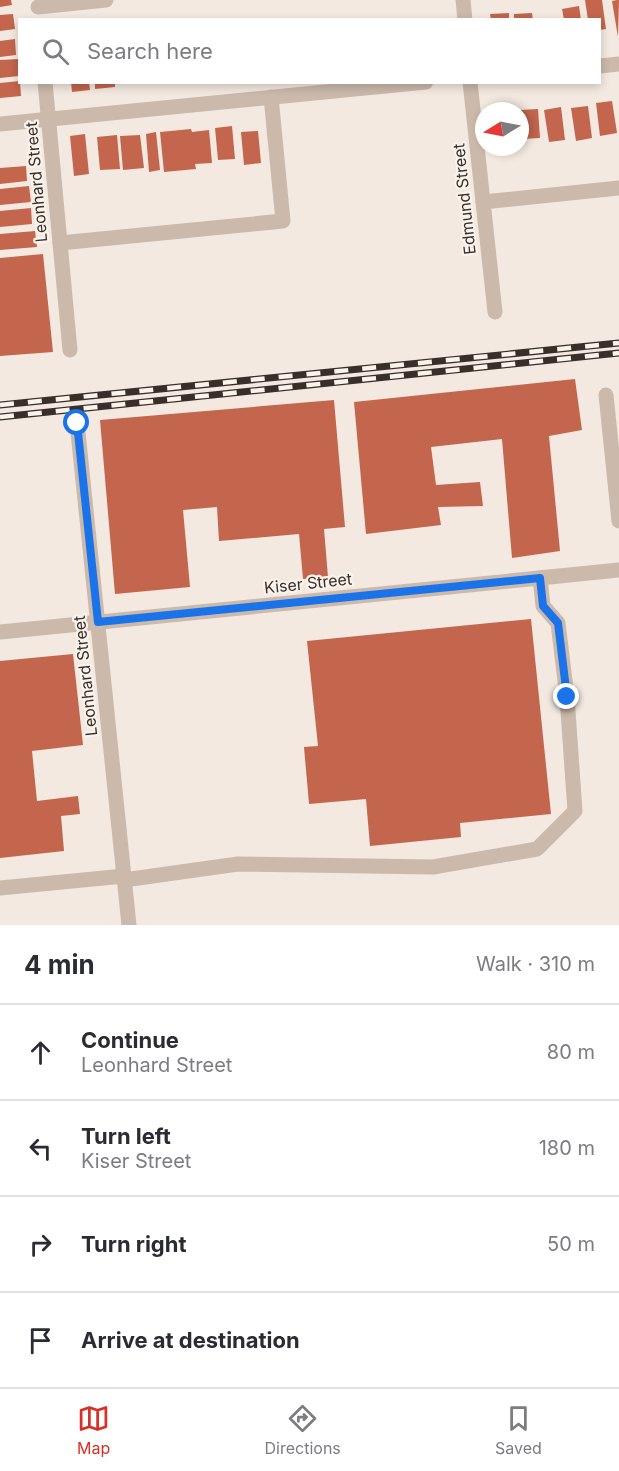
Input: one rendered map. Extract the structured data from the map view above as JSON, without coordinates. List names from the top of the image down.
{
  "streets": {
    "street": ["Leonhard Street", "Edmund Street", "Kiser Street"]
  },
  "crossings": [
    ["Leonhard Street", "Kiser Street"]
  ],
  "north": "left",
  "page": {
    "search": "Search here",
    "heading": ["4 min", "Walk · 310 m"],
    "list": [
      ["Continue", "Leonhard Street", "80 m"],
      ["Turn left", "Kiser Street", "180 m"],
      ["Turn right", "50 m"],
      "Arrive at destination"
    ],
    "nav": ["Map", "Directions", "Saved"]
  }
}
